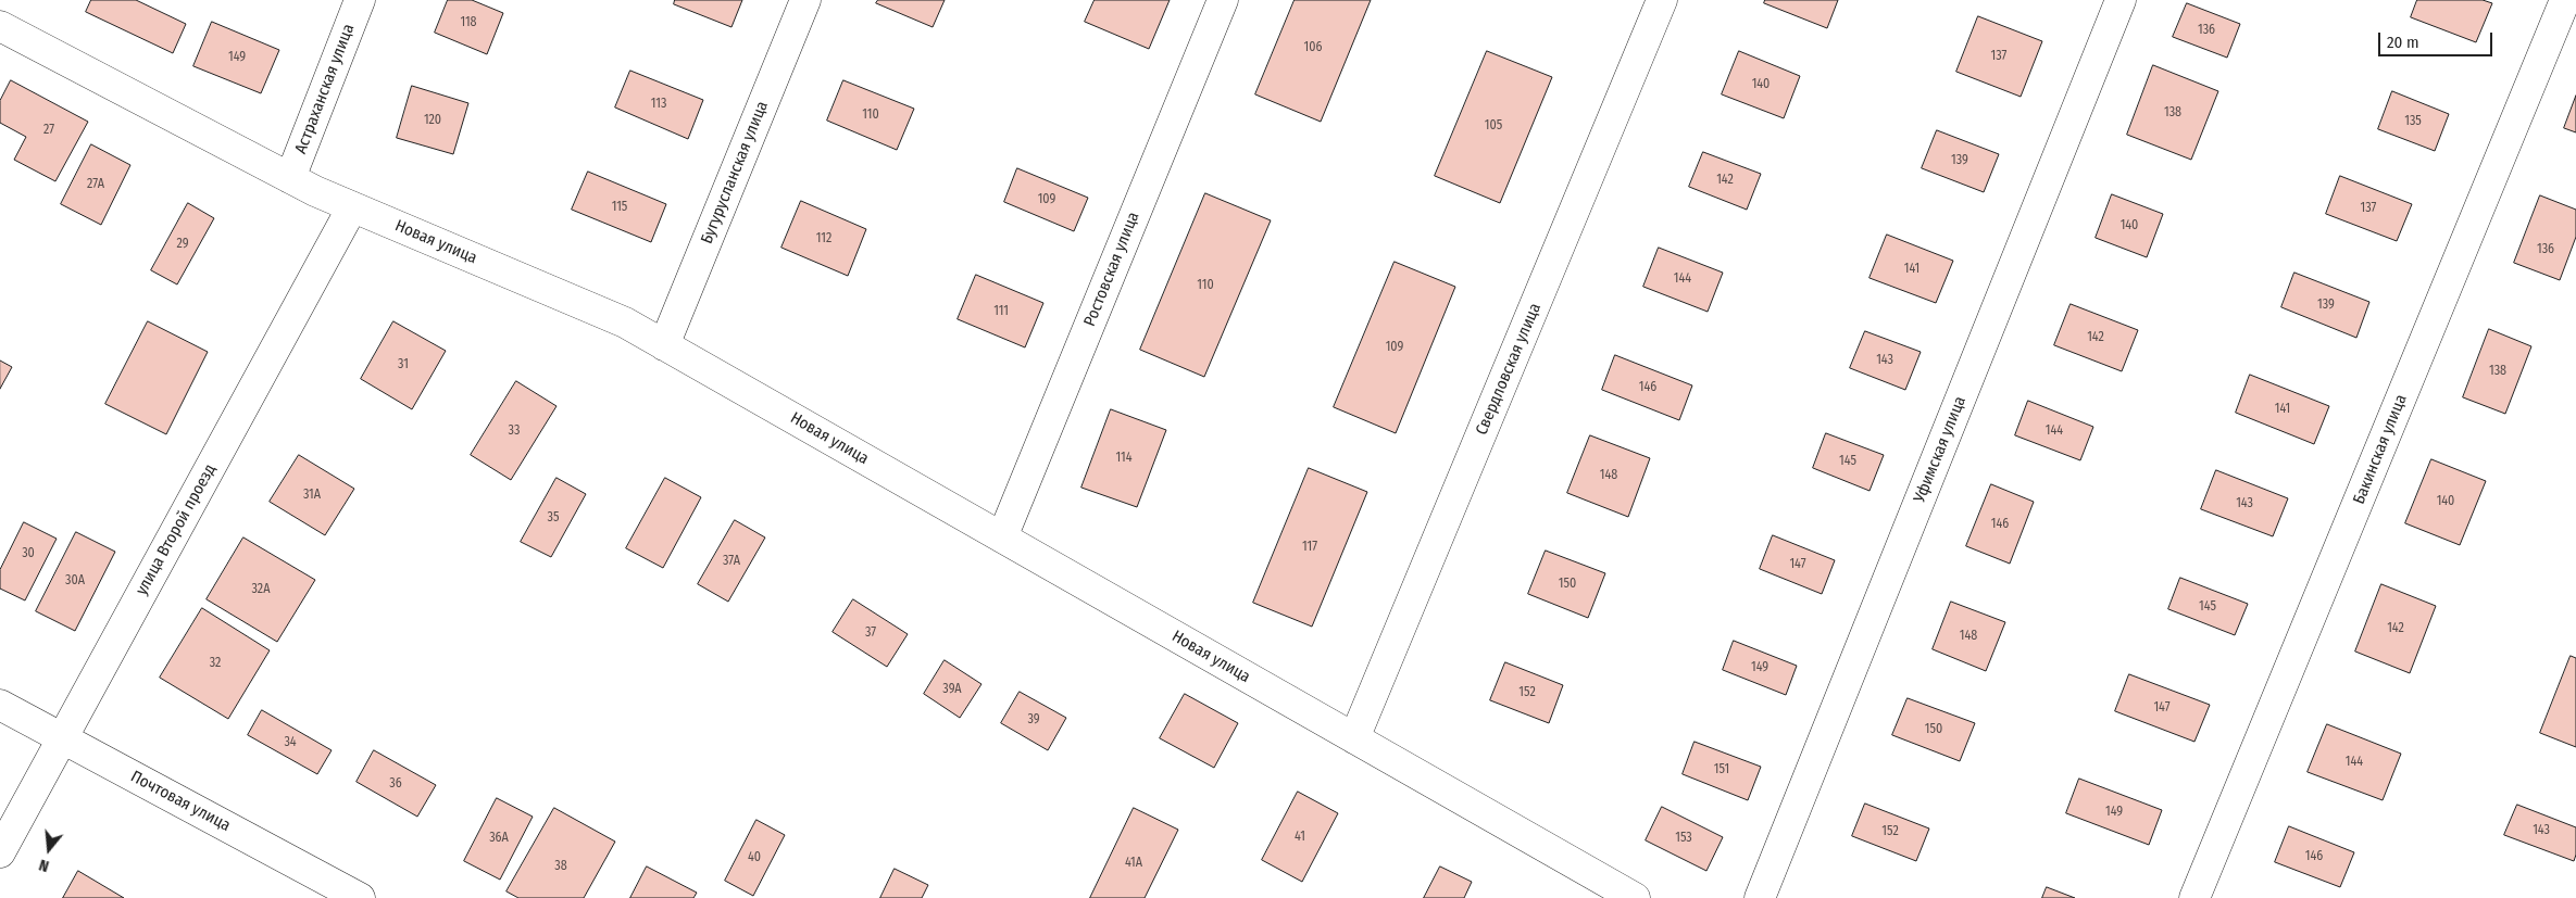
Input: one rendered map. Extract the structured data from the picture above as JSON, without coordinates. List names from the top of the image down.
{
  "streets": {
    "street": [
      "Астраханская улица",
      "Бугурусланская улица",
      "Новая улица",
      "Ростовская улица",
      "Свердловская улица",
      "Уфимская улица",
      "Бакинская улица",
      "улица Второй проезд",
      "Почтовая улица"
    ]
  },
  "crossings": [
    ["Астраханская улица", "Новая улица"],
    ["Бугурусланская улица", "Новая улица"],
    ["Новая улица", "Ростовская улица"],
    ["Новая улица", "Свердловская улица"],
    ["Новая улица", "улица Второй проезд"],
    ["улица Второй проезд", "Почтовая улица"]
  ],
  "house_numbers": [
    "118",
    "136",
    "106",
    "137",
    "149",
    "140",
    "113",
    "138",
    "110",
    "120",
    "135",
    "105",
    "27",
    "139",
    "142",
    "27А",
    "109",
    "115",
    "137",
    "140",
    "112",
    "29",
    "136",
    "141",
    "144",
    "110",
    "139",
    "111",
    "142",
    "109",
    "143",
    "31",
    "138",
    "146",
    "141",
    "33",
    "144",
    "114",
    "145",
    "148",
    "31А",
    "140",
    "143",
    "35",
    "146",
    "117",
    "30",
    "37А",
    "147",
    "30А",
    "150",
    "32А",
    "145",
    "142",
    "37",
    "148",
    "32",
    "149",
    "39А",
    "152",
    "147",
    "39",
    "150",
    "34",
    "144",
    "151",
    "36",
    "149",
    "143",
    "152",
    "41",
    "36А",
    "153",
    "146",
    "40",
    "41А",
    "38"
  ],
  "scale_bar": "20 m",
  "north": "bottom"
}
